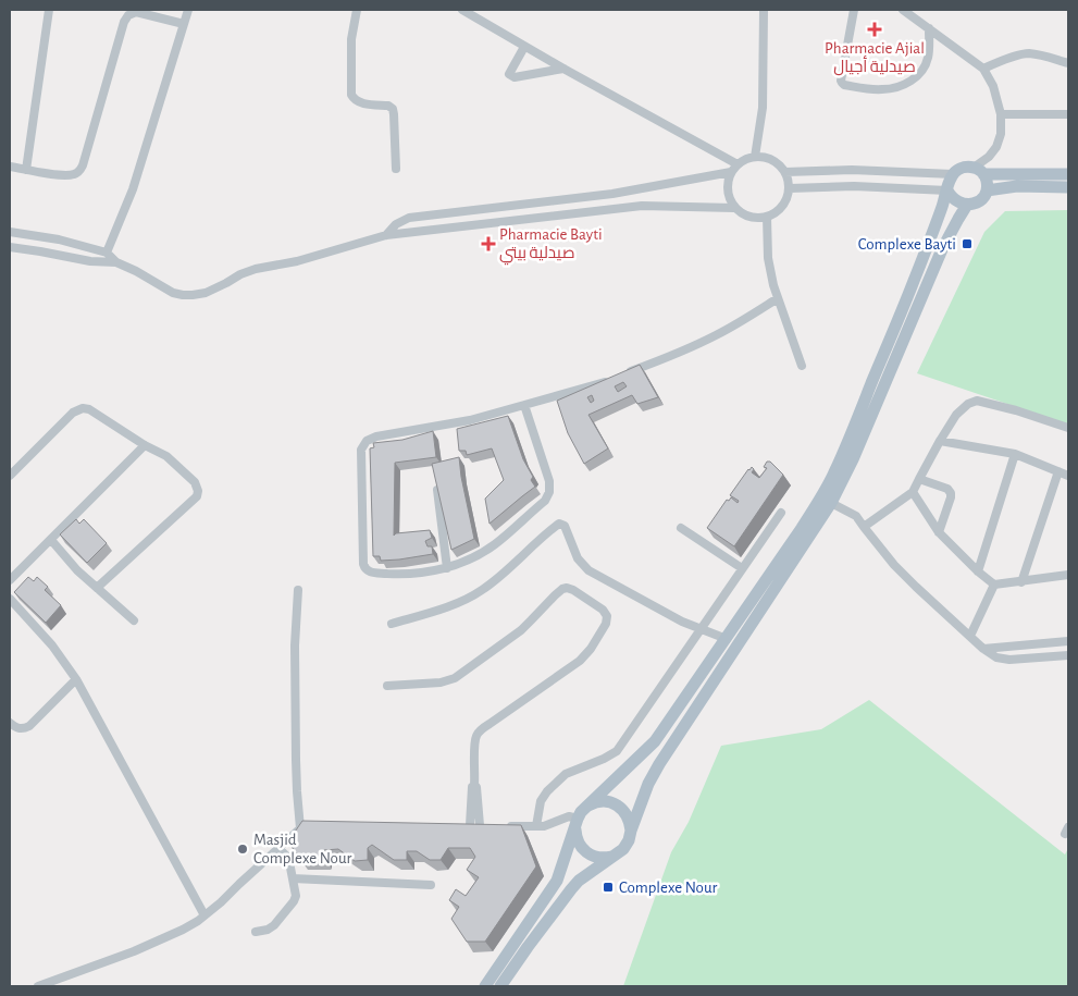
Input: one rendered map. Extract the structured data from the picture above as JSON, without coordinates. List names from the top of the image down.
{
  "places": {
    "health": ["Pharmacie Ajial صيدلية أجيال", "Pharmacie Bayti صيدلية بيتي"],
    "transit": ["Complexe Bayti", "Complexe Nour"],
    "other": ["Masjid Complexe Nour"]
  }
}
